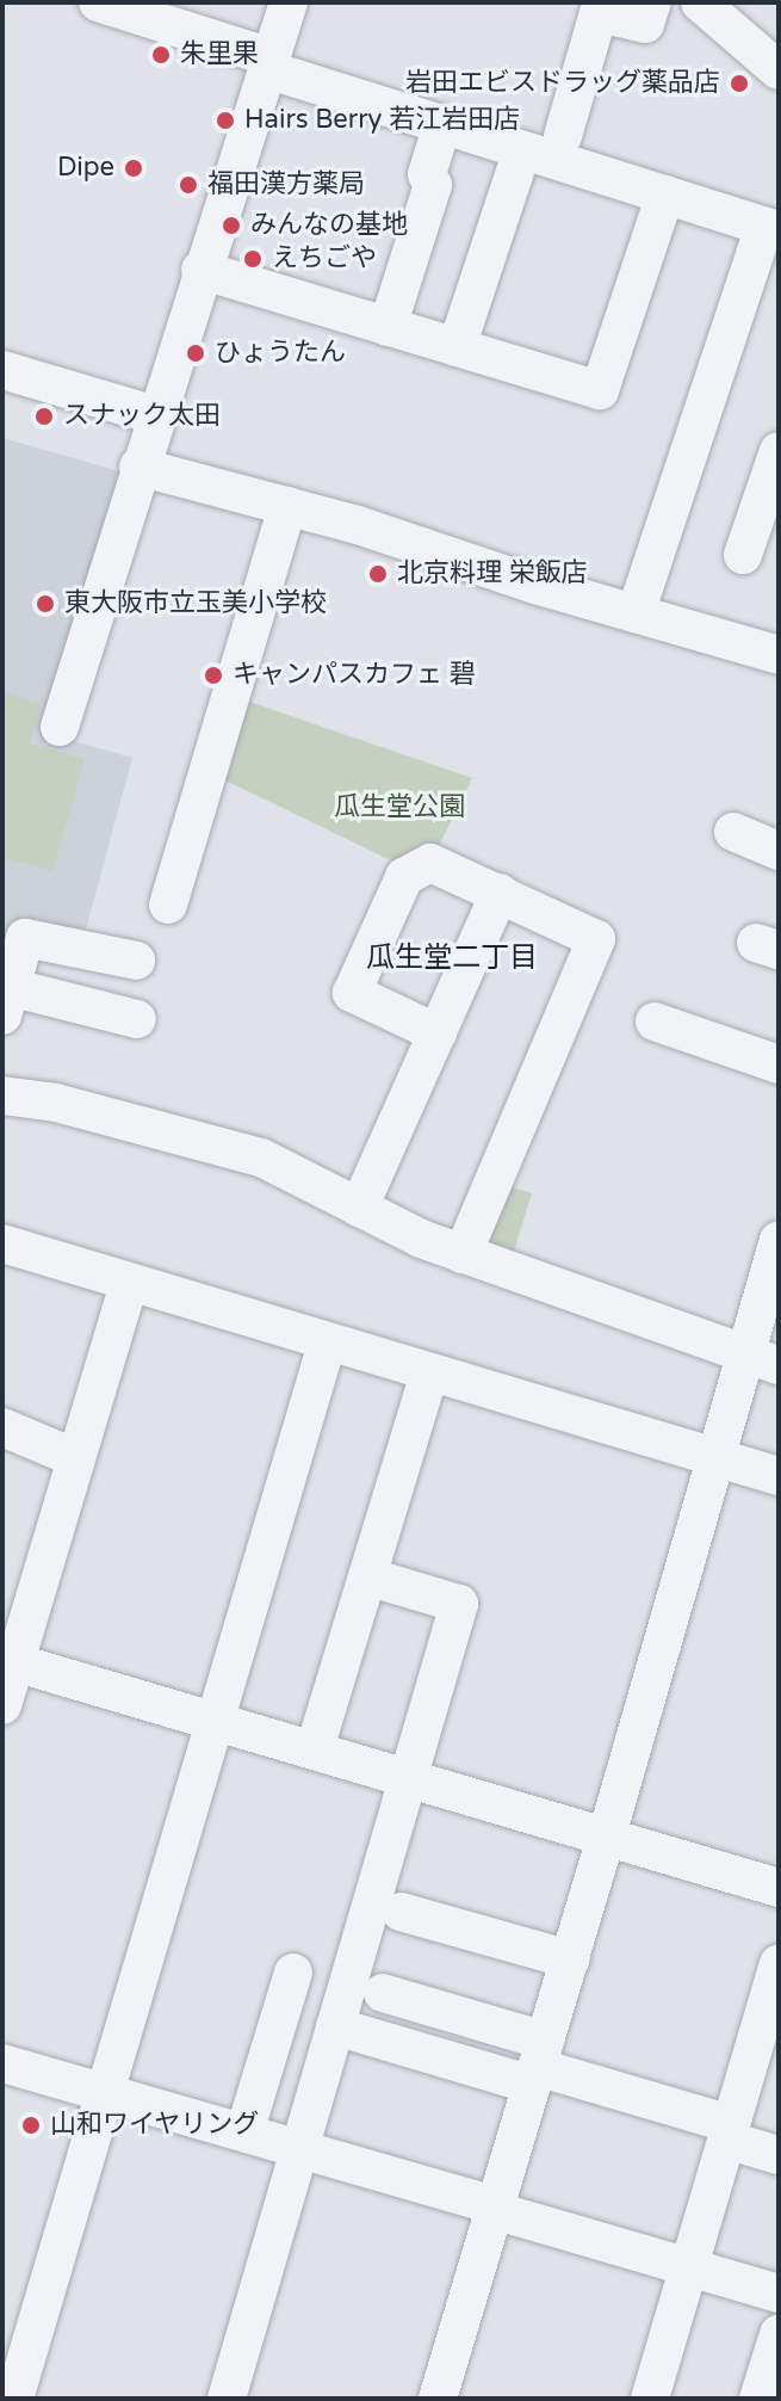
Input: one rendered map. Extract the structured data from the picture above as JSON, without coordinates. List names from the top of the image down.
{
  "districts": ["瓜生堂二丁目"],
  "parks": ["瓜生堂公園"],
  "places": [
    "朱里果",
    "岩田エビスドラッグ薬品店",
    "Hairs Berry 若江岩田店",
    "Dipe",
    "福田漢方薬局",
    "みんなの基地",
    "えちごや",
    "ひょうたん",
    "スナック太田",
    "北京料理 栄飯店",
    "東大阪市立玉美小学校",
    "キャンパスカフェ 碧",
    "山和ワイヤリング"
  ]
}
